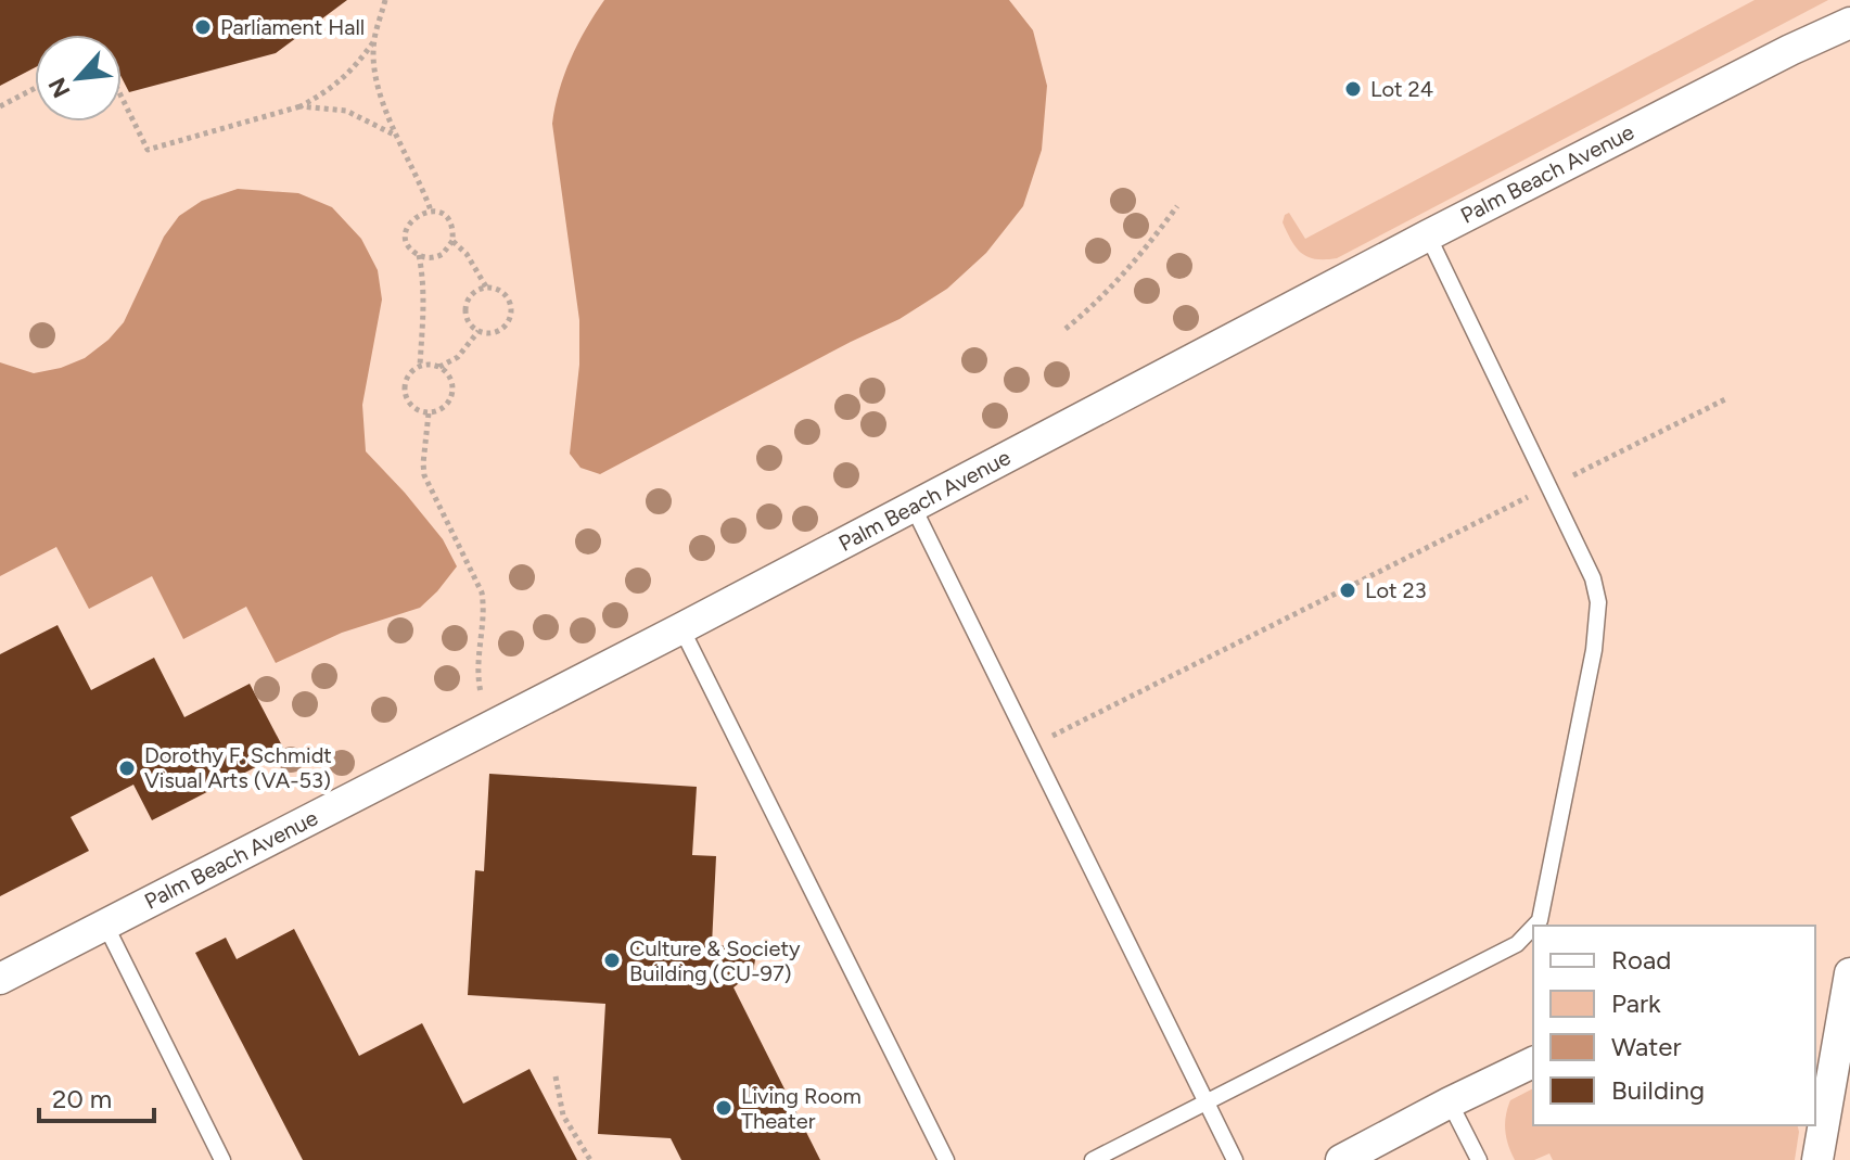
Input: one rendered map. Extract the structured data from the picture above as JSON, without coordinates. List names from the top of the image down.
{
  "streets": {
    "street": ["Palm Beach Avenue"]
  },
  "places": [
    "Parliament Hall",
    "Lot 24",
    "Lot 23",
    "Dorothy F. Schmidt Visual Arts (VA-53)",
    "Culture & Society Building (CU-97)",
    "Living Room Theater"
  ],
  "legend": [
    "Road",
    "Park",
    "Water",
    "Building"
  ],
  "scale_bar": "20 m",
  "north": "bottom left"
}
